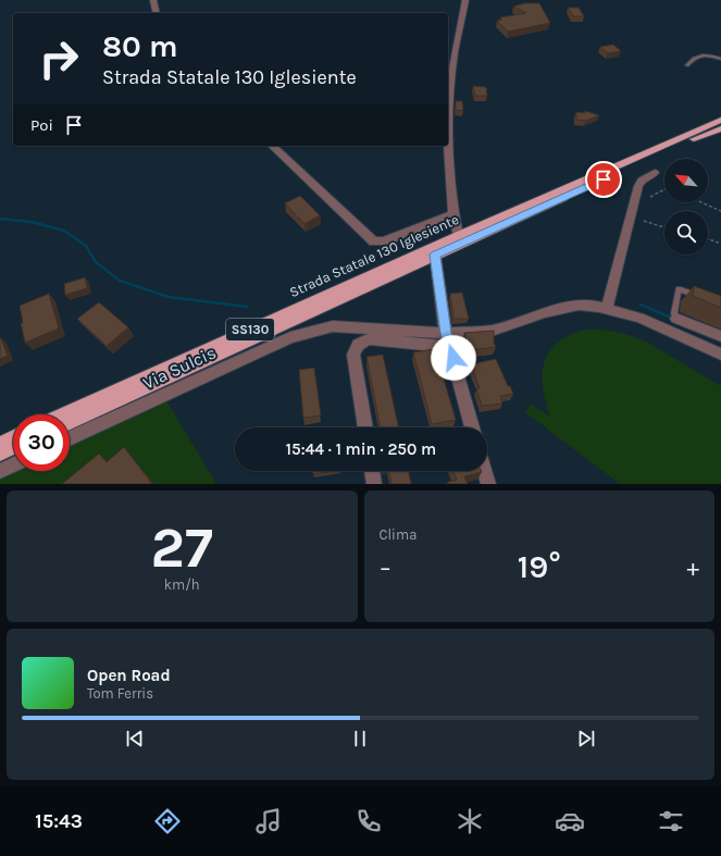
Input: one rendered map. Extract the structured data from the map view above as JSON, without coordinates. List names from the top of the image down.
{
  "streets": {
    "main road": ["Strada Statale 130 Iglesiente", "SS130"],
    "street": ["Via Sulcis"]
  },
  "north": "top left",
  "page": {
    "turn": ["80 m", "Strada Statale 130 Iglesiente"],
    "then": "Poi",
    "limit": "30",
    "trip": "15:44 · 1 min · 250 m",
    "tile": [
      ["27", "km/h"],
      "Clima"
    ],
    "heat": ["−", "19°", "+"],
    "song": ["Open Road", "Tom Ferris"],
    "tabs": "15:43"
  }
}
